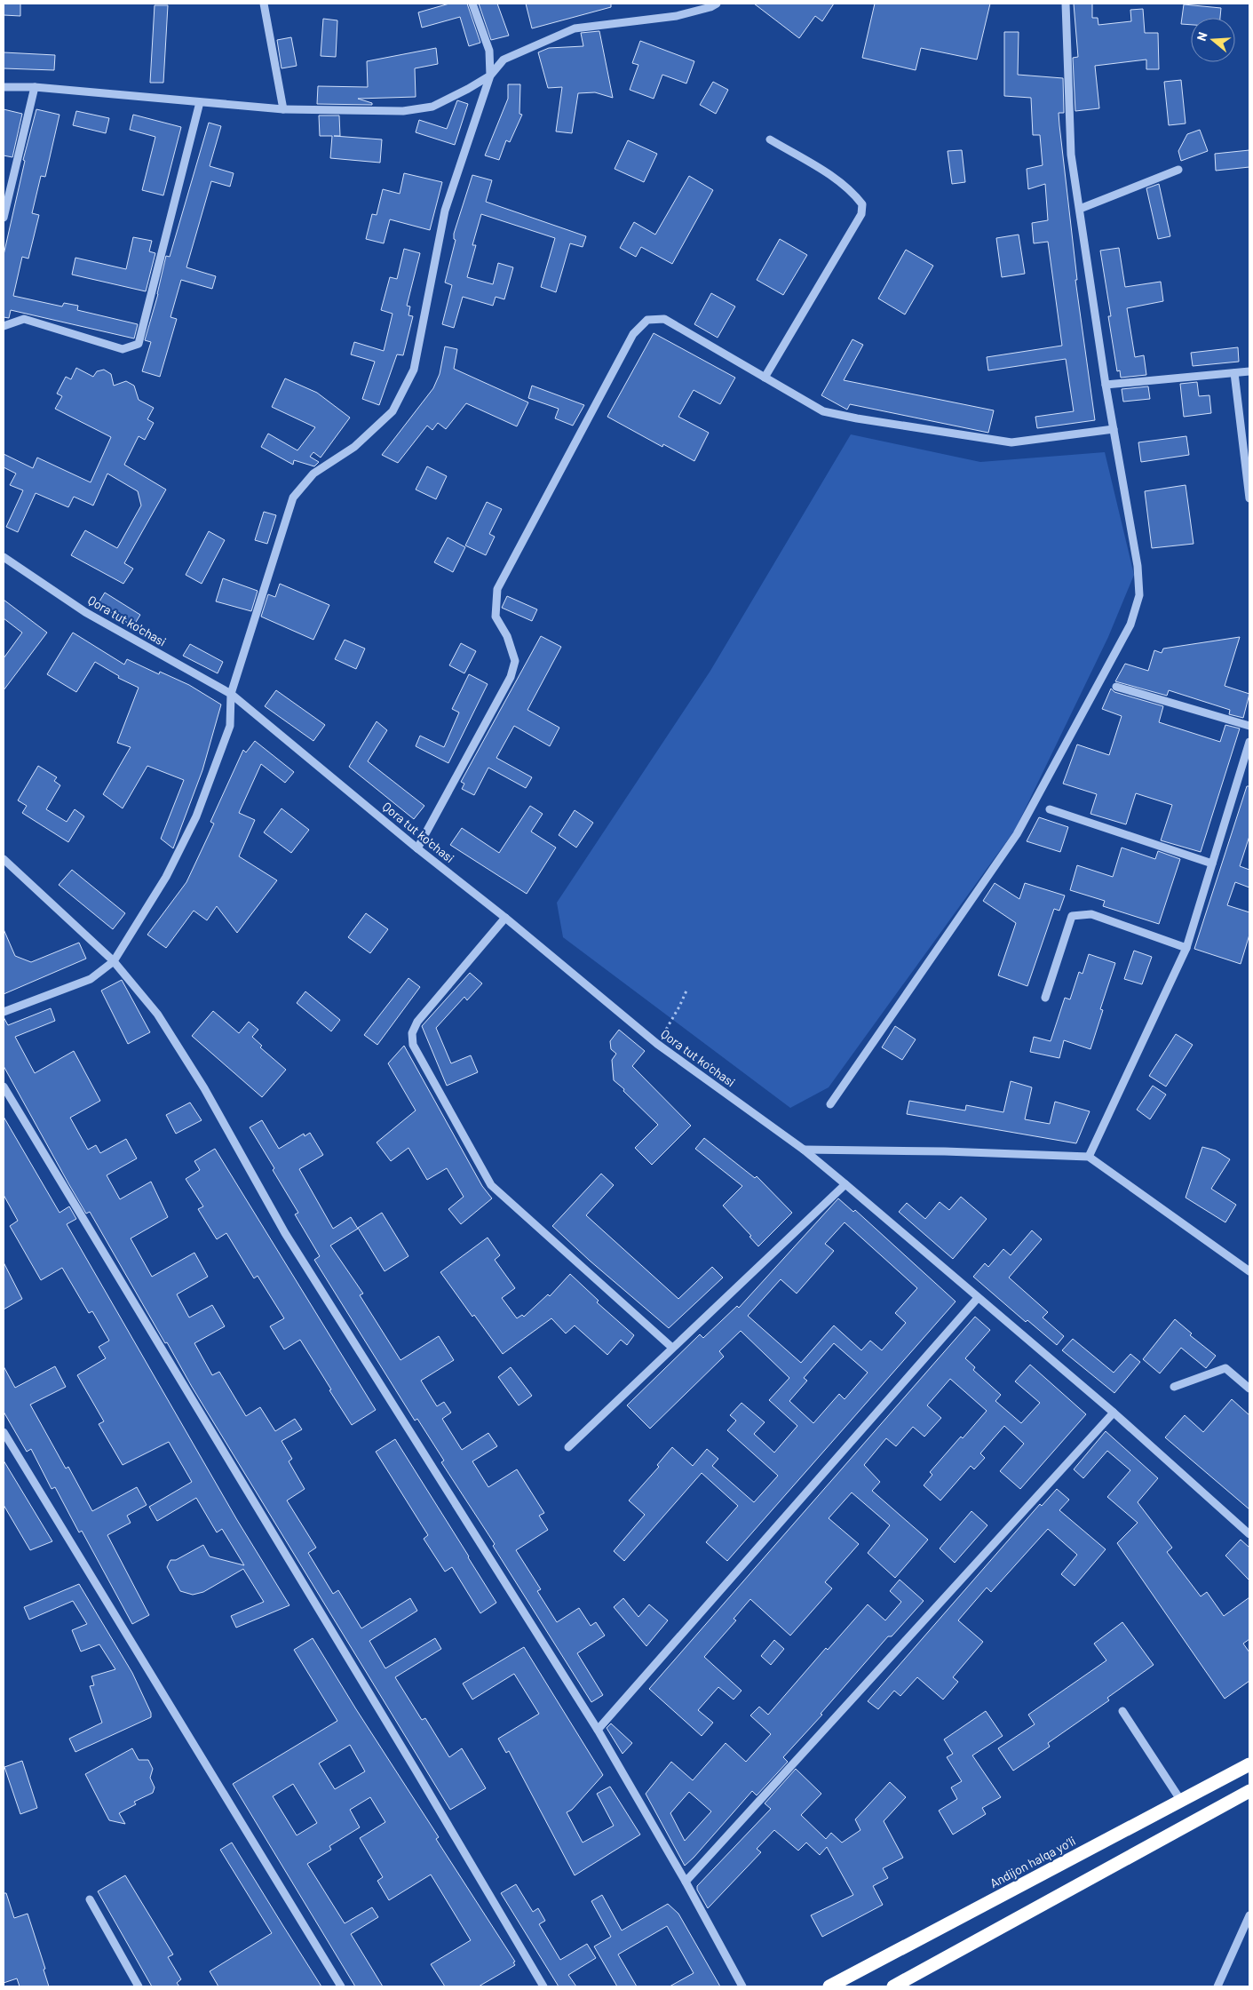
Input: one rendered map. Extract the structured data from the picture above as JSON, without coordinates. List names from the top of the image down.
{
  "streets": {
    "highway": ["Andijon halqa yo‘li"],
    "street": ["Qora tut ko'chasi"]
  },
  "north": "left"
}
